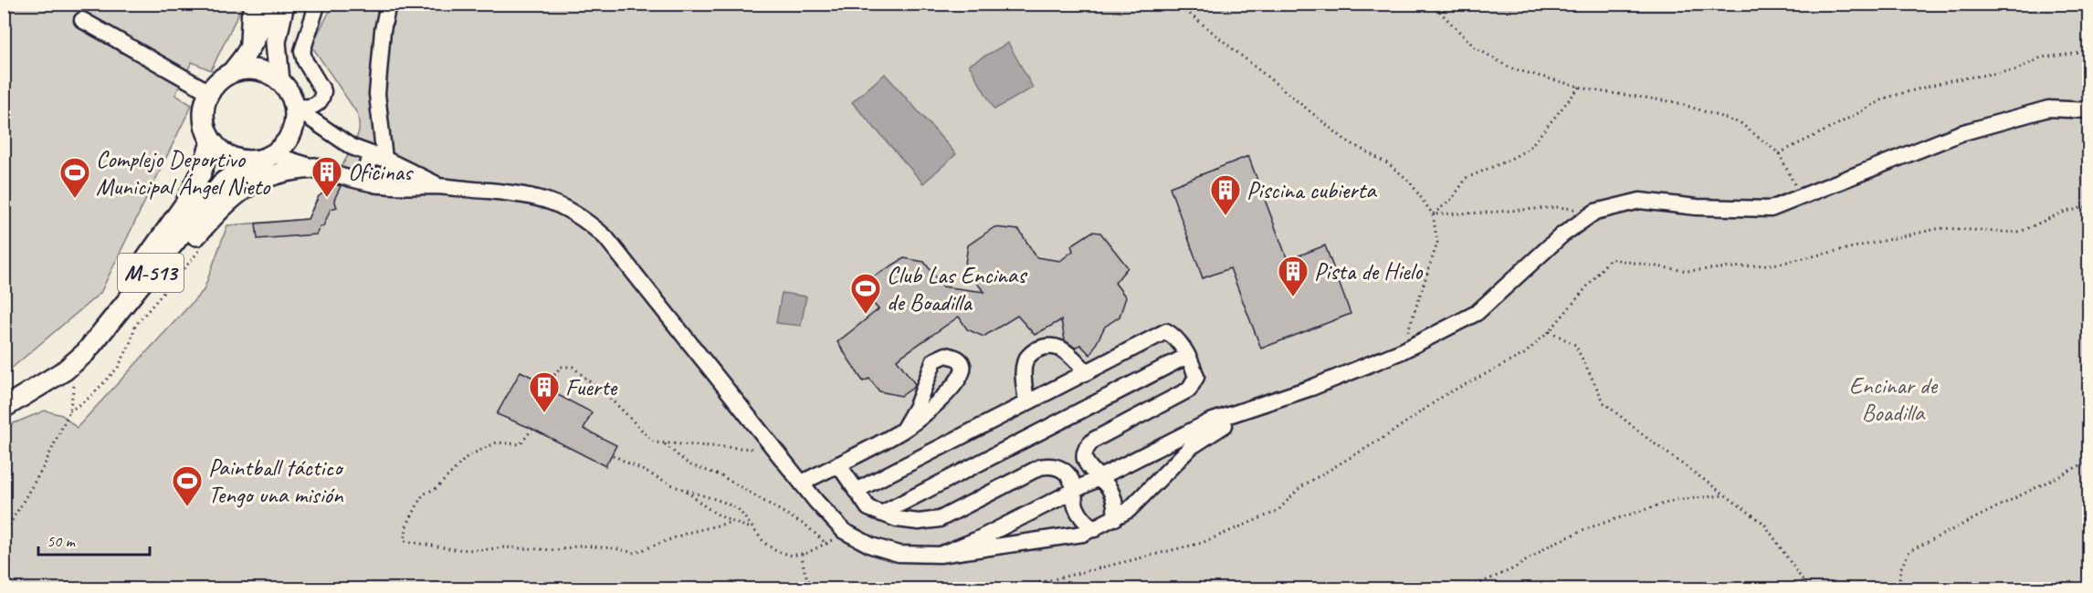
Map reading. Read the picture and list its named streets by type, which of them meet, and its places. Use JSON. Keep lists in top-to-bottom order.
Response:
{
  "streets": {
    "main road": ["M-513"]
  },
  "parks": ["Encinar de Boadilla"],
  "places": {
    "building": [
      "Oficinas",
      "Piscina cubierta",
      "Pista de Hielo",
      "Fuerte"
    ],
    "sports": ["Complejo Deportivo Municipal Ángel Nieto", "Club Las Encinas de Boadilla", "Paintball táctico Tengo una misión"]
  },
  "scale_bar": "50 m"
}
